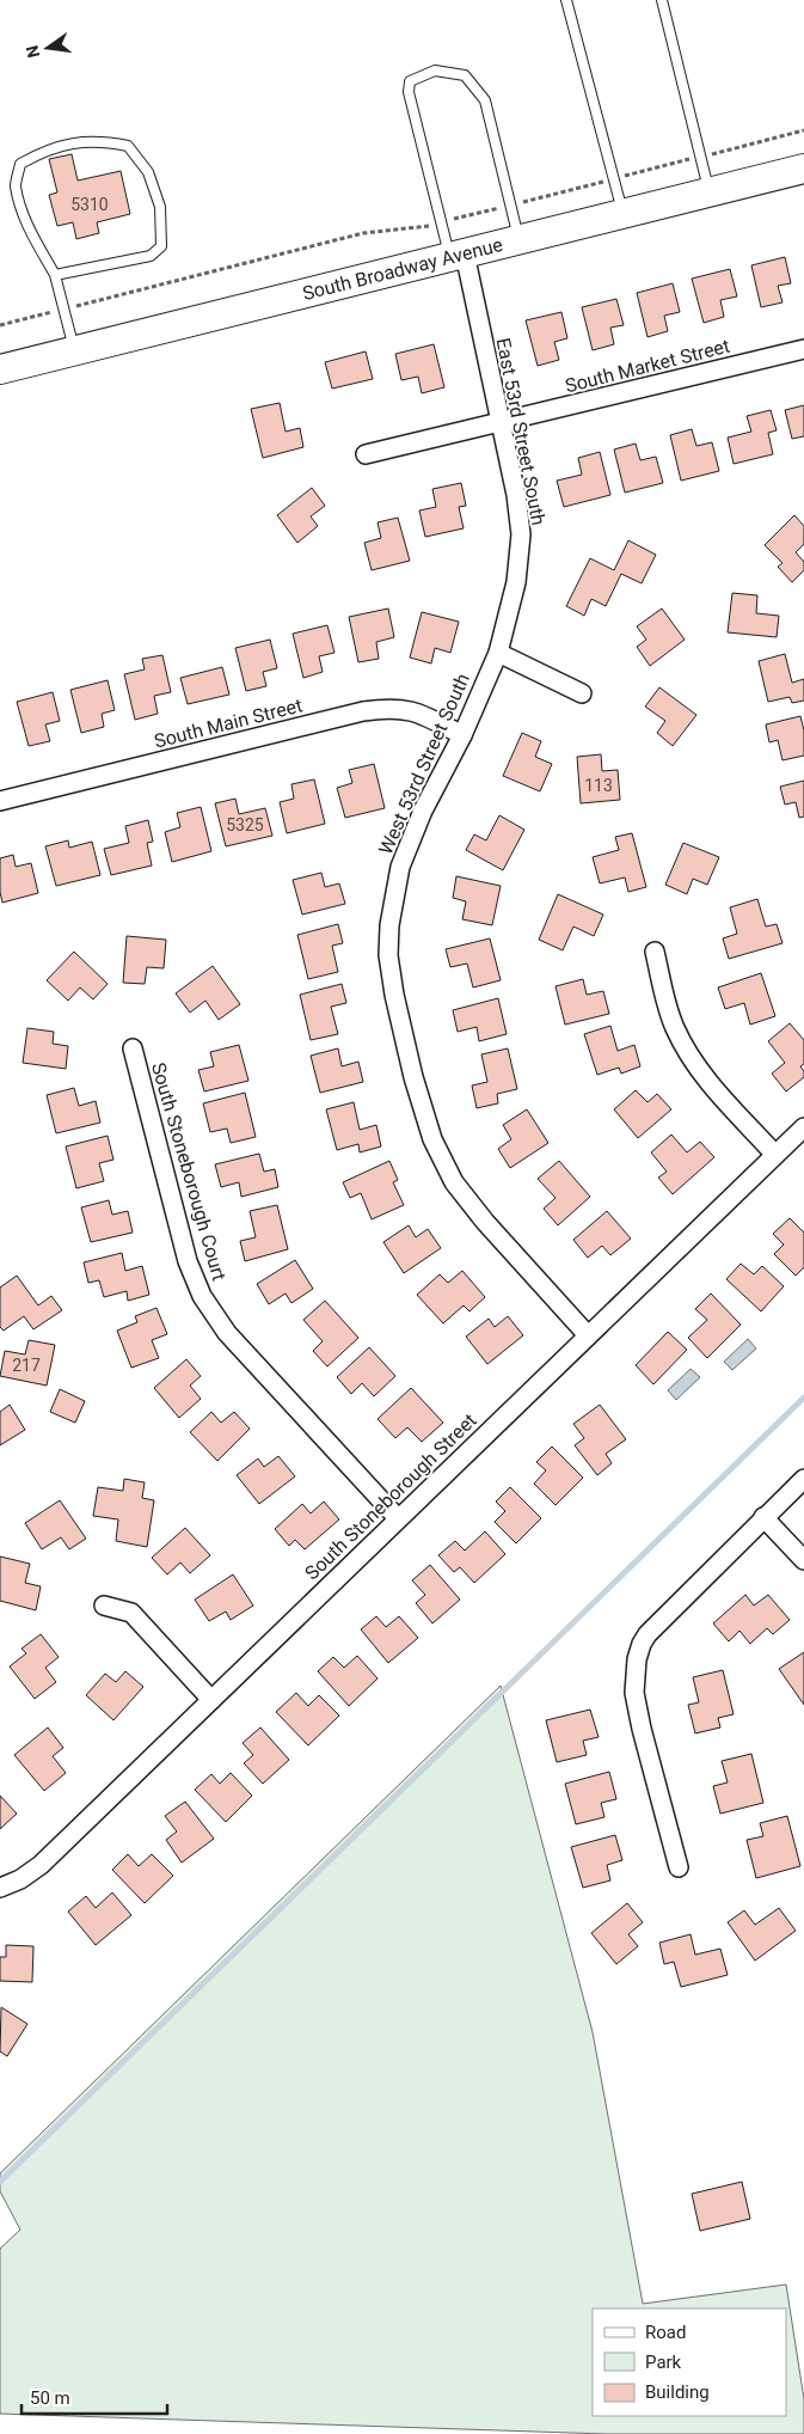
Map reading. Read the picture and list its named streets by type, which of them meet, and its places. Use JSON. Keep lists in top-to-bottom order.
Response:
{
  "streets": {
    "main road": ["South Broadway Avenue"],
    "street": [
      "South Market Street",
      "East 53rd Street South",
      "South Main Street",
      "West 53rd Street South",
      "South Stoneborough Court",
      "South Stoneborough Street"
    ]
  },
  "crossings": [
    ["South Broadway Avenue", "East 53rd Street South"],
    ["South Market Street", "East 53rd Street South"],
    ["East 53rd Street South", "West 53rd Street South"],
    ["South Main Street", "West 53rd Street South"],
    ["West 53rd Street South", "South Stoneborough Street"],
    ["South Stoneborough Court", "South Stoneborough Street"]
  ],
  "house_numbers": [
    "5310",
    "113",
    "5325",
    "217"
  ],
  "legend": ["Road", "Park", "Building"],
  "scale_bar": "50 m",
  "north": "left"
}
